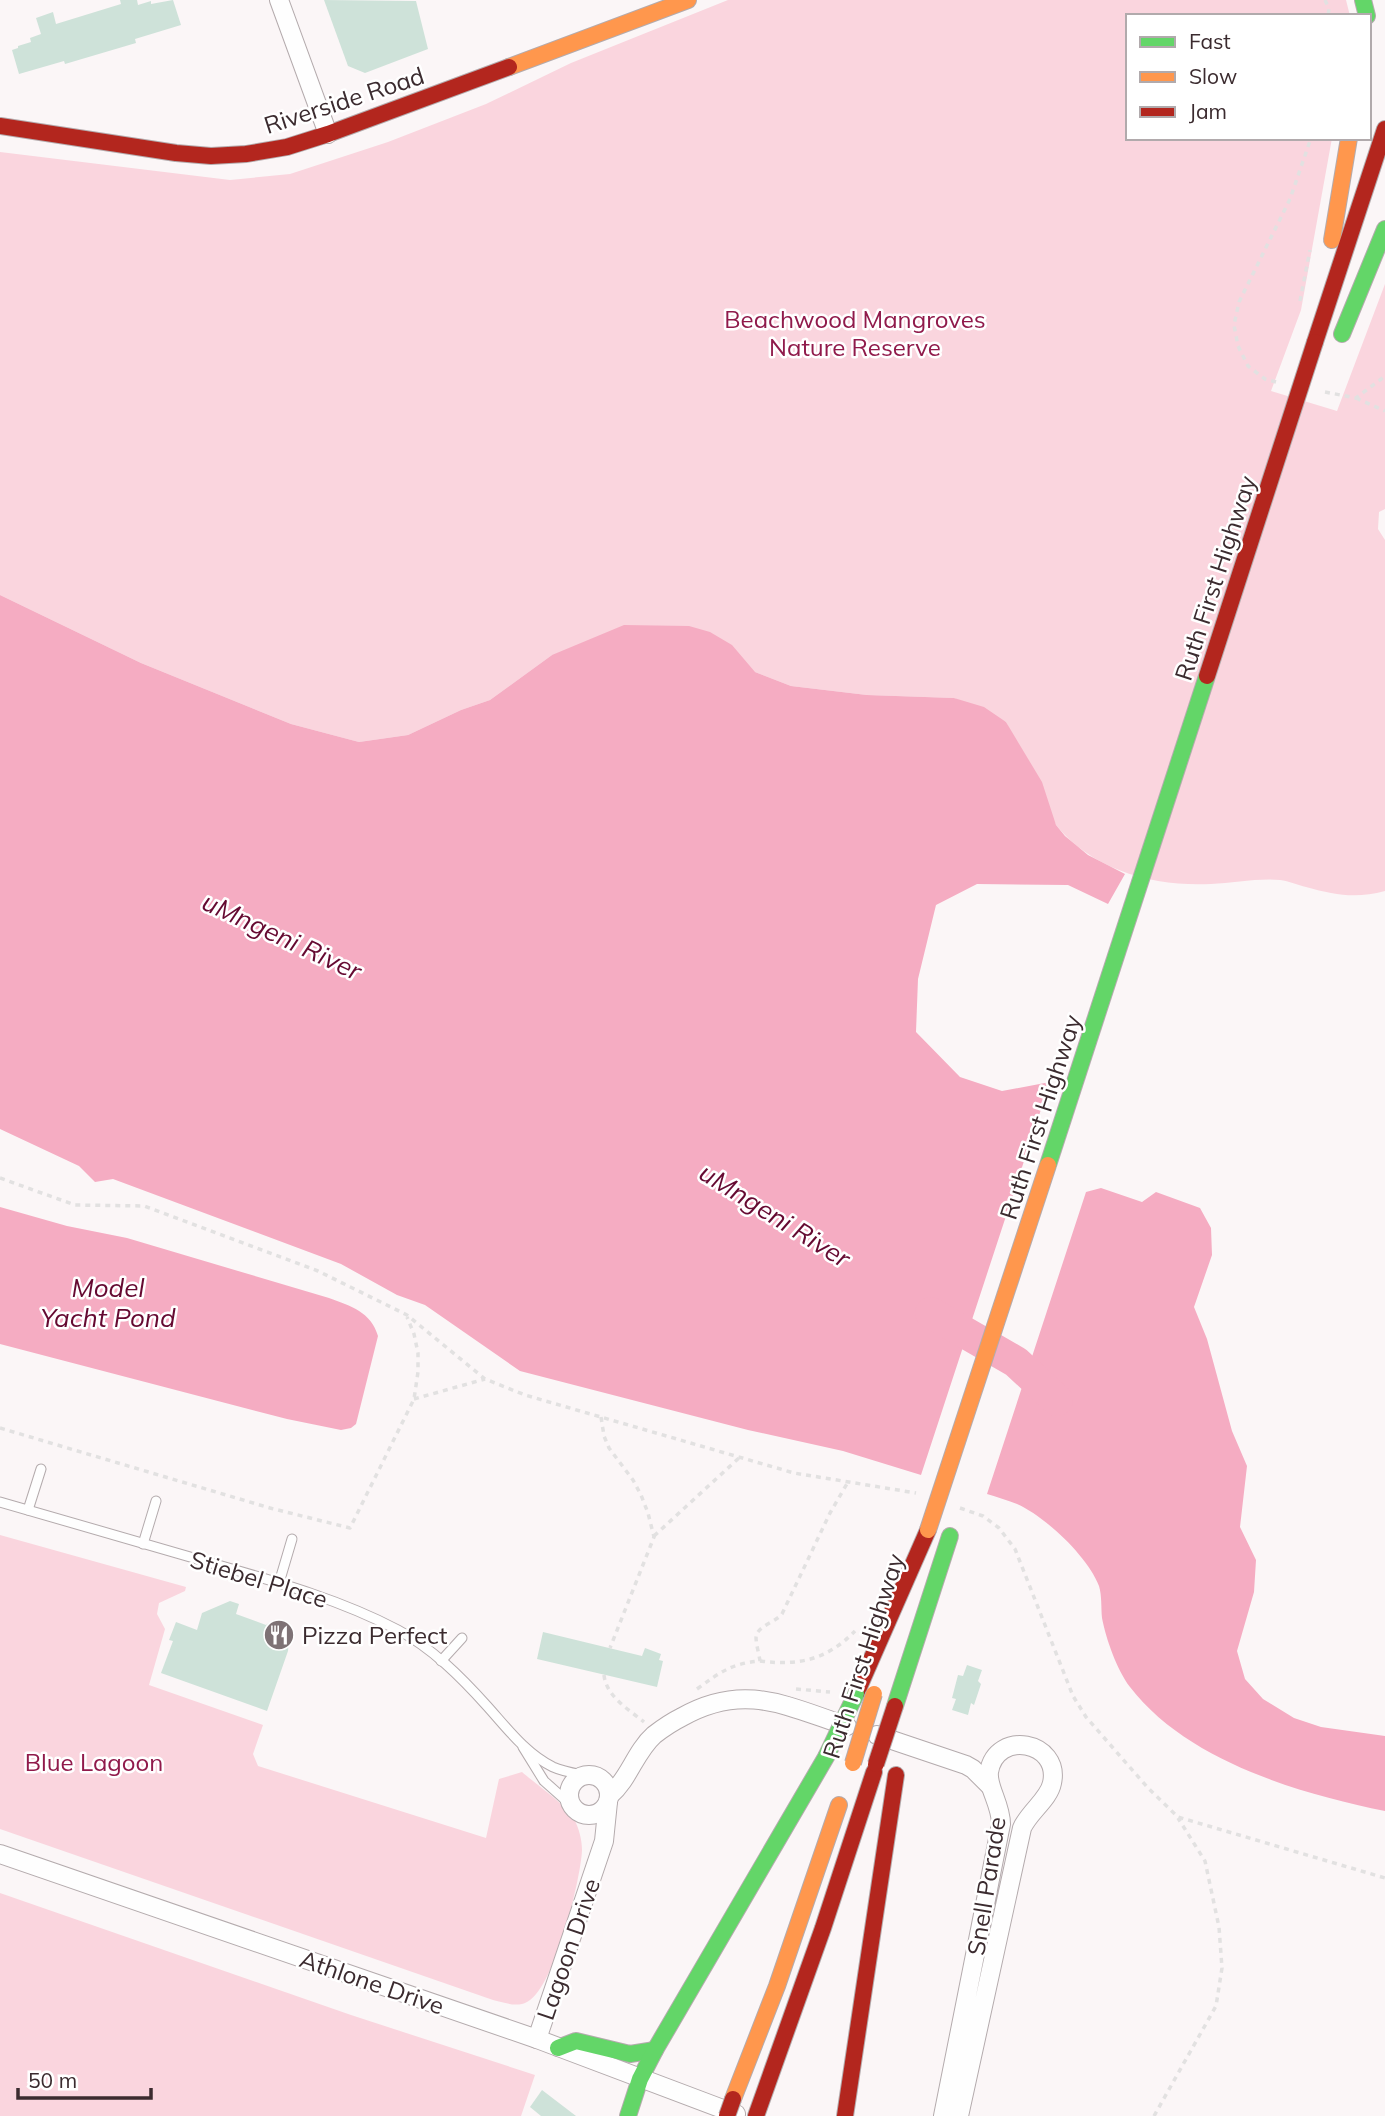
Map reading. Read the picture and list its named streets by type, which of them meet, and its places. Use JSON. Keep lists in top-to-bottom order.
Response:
{
  "streets": {
    "main road": ["Riverside Road", "Ruth First Highway"],
    "street": ["Snell Parade", "Lagoon Drive", "Athlone Drive"],
    "lane": ["Stiebel Place"]
  },
  "crossings": [
    ["Stiebel Place", "Lagoon Drive"],
    ["Snell Parade", "Lagoon Drive"],
    ["Lagoon Drive", "Athlone Drive"]
  ],
  "water": ["uMngeni River", "Model Yacht Pond"],
  "parks": ["Beachwood Mangroves Nature Reserve", "Blue Lagoon"],
  "places": {
    "restaurant": ["Pizza Perfect"]
  },
  "legend": ["Fast", "Slow", "Jam"],
  "scale_bar": "50 m"
}
